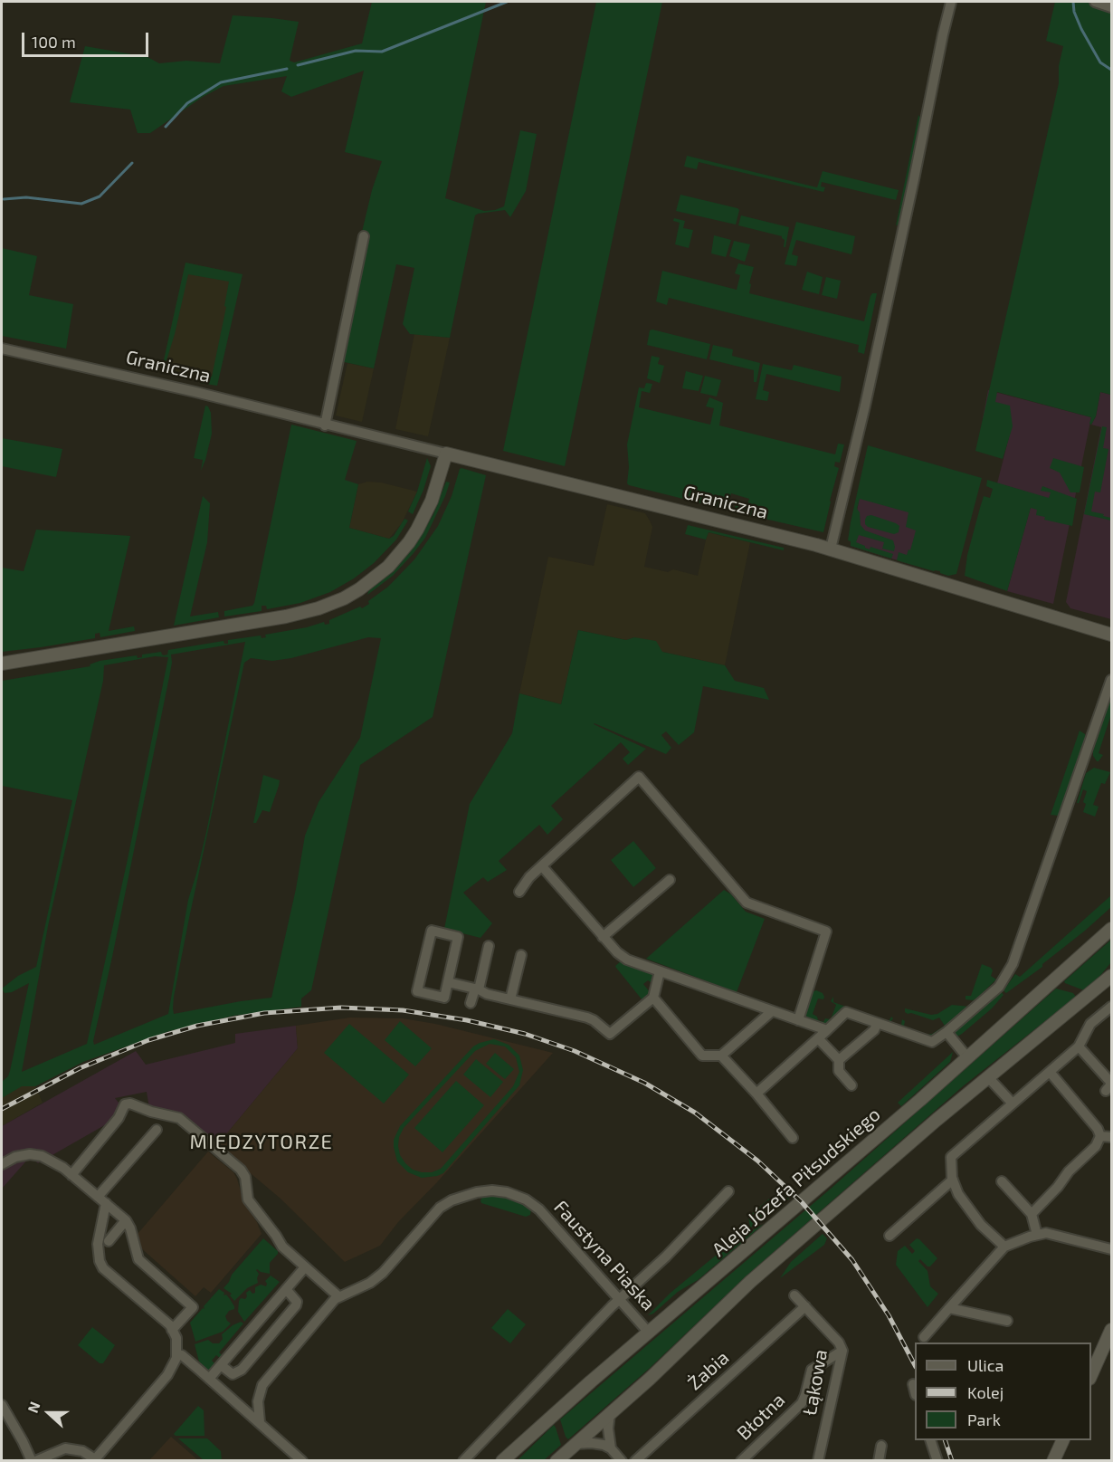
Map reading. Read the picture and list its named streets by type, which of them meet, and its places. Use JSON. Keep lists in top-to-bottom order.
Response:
{
  "streets": {
    "main road": ["Graniczna", "Aleja Józefa Piłsudskiego"],
    "street": [
      "Faustyna Piaska",
      "Żabia",
      "Łąkowa",
      "Błotna"
    ]
  },
  "crossings": [
    ["Aleja Józefa Piłsudskiego", "Faustyna Piaska"],
    ["Żabia", "Łąkowa"],
    ["Łąkowa", "Błotna"]
  ],
  "districts": ["MIĘDZYTORZE"],
  "legend": ["Ulica", "Kolej", "Park"],
  "scale_bar": "100 m",
  "north": "left"
}
